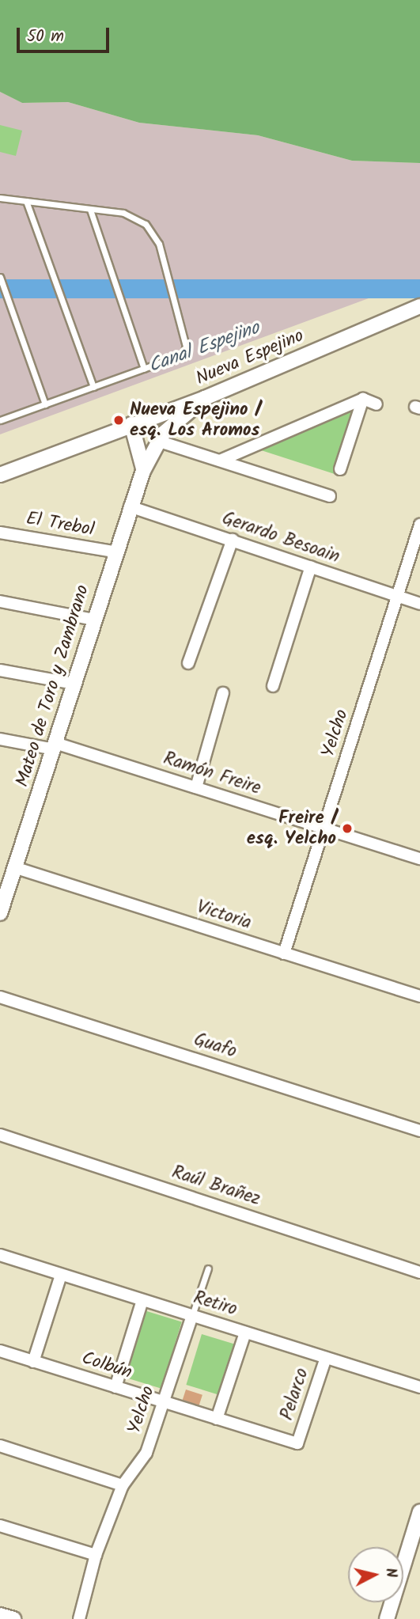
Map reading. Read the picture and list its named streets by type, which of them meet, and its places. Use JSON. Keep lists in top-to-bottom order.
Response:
{
  "streets": {
    "street": [
      "Nueva Espejino",
      "El Trebol",
      "Gerardo Besoain",
      "Mateo de Toro y Zambrano",
      "Yelcho",
      "Ramón Freire",
      "Victoria",
      "Guafo",
      "Raúl Brañez",
      "Retiro",
      "Colbún",
      "Pelarco"
    ]
  },
  "crossings": [
    ["Nueva Espejino", "Mateo de Toro y Zambrano"],
    ["El Trebol", "Mateo de Toro y Zambrano"],
    ["Gerardo Besoain", "Mateo de Toro y Zambrano"],
    ["Gerardo Besoain", "Yelcho"],
    ["Mateo de Toro y Zambrano", "Ramón Freire"],
    ["Mateo de Toro y Zambrano", "Victoria"],
    ["Yelcho", "Ramón Freire"],
    ["Yelcho", "Victoria"],
    ["Yelcho", "Retiro"],
    ["Yelcho", "Colbún"],
    ["Retiro", "Pelarco"],
    ["Colbún", "Pelarco"]
  ],
  "water": ["Canal Espejino"],
  "places": ["Nueva Espejino / esq. Los Aromos", "Freire / esq. Yelcho"],
  "scale_bar": "50 m",
  "north": "right"
}
